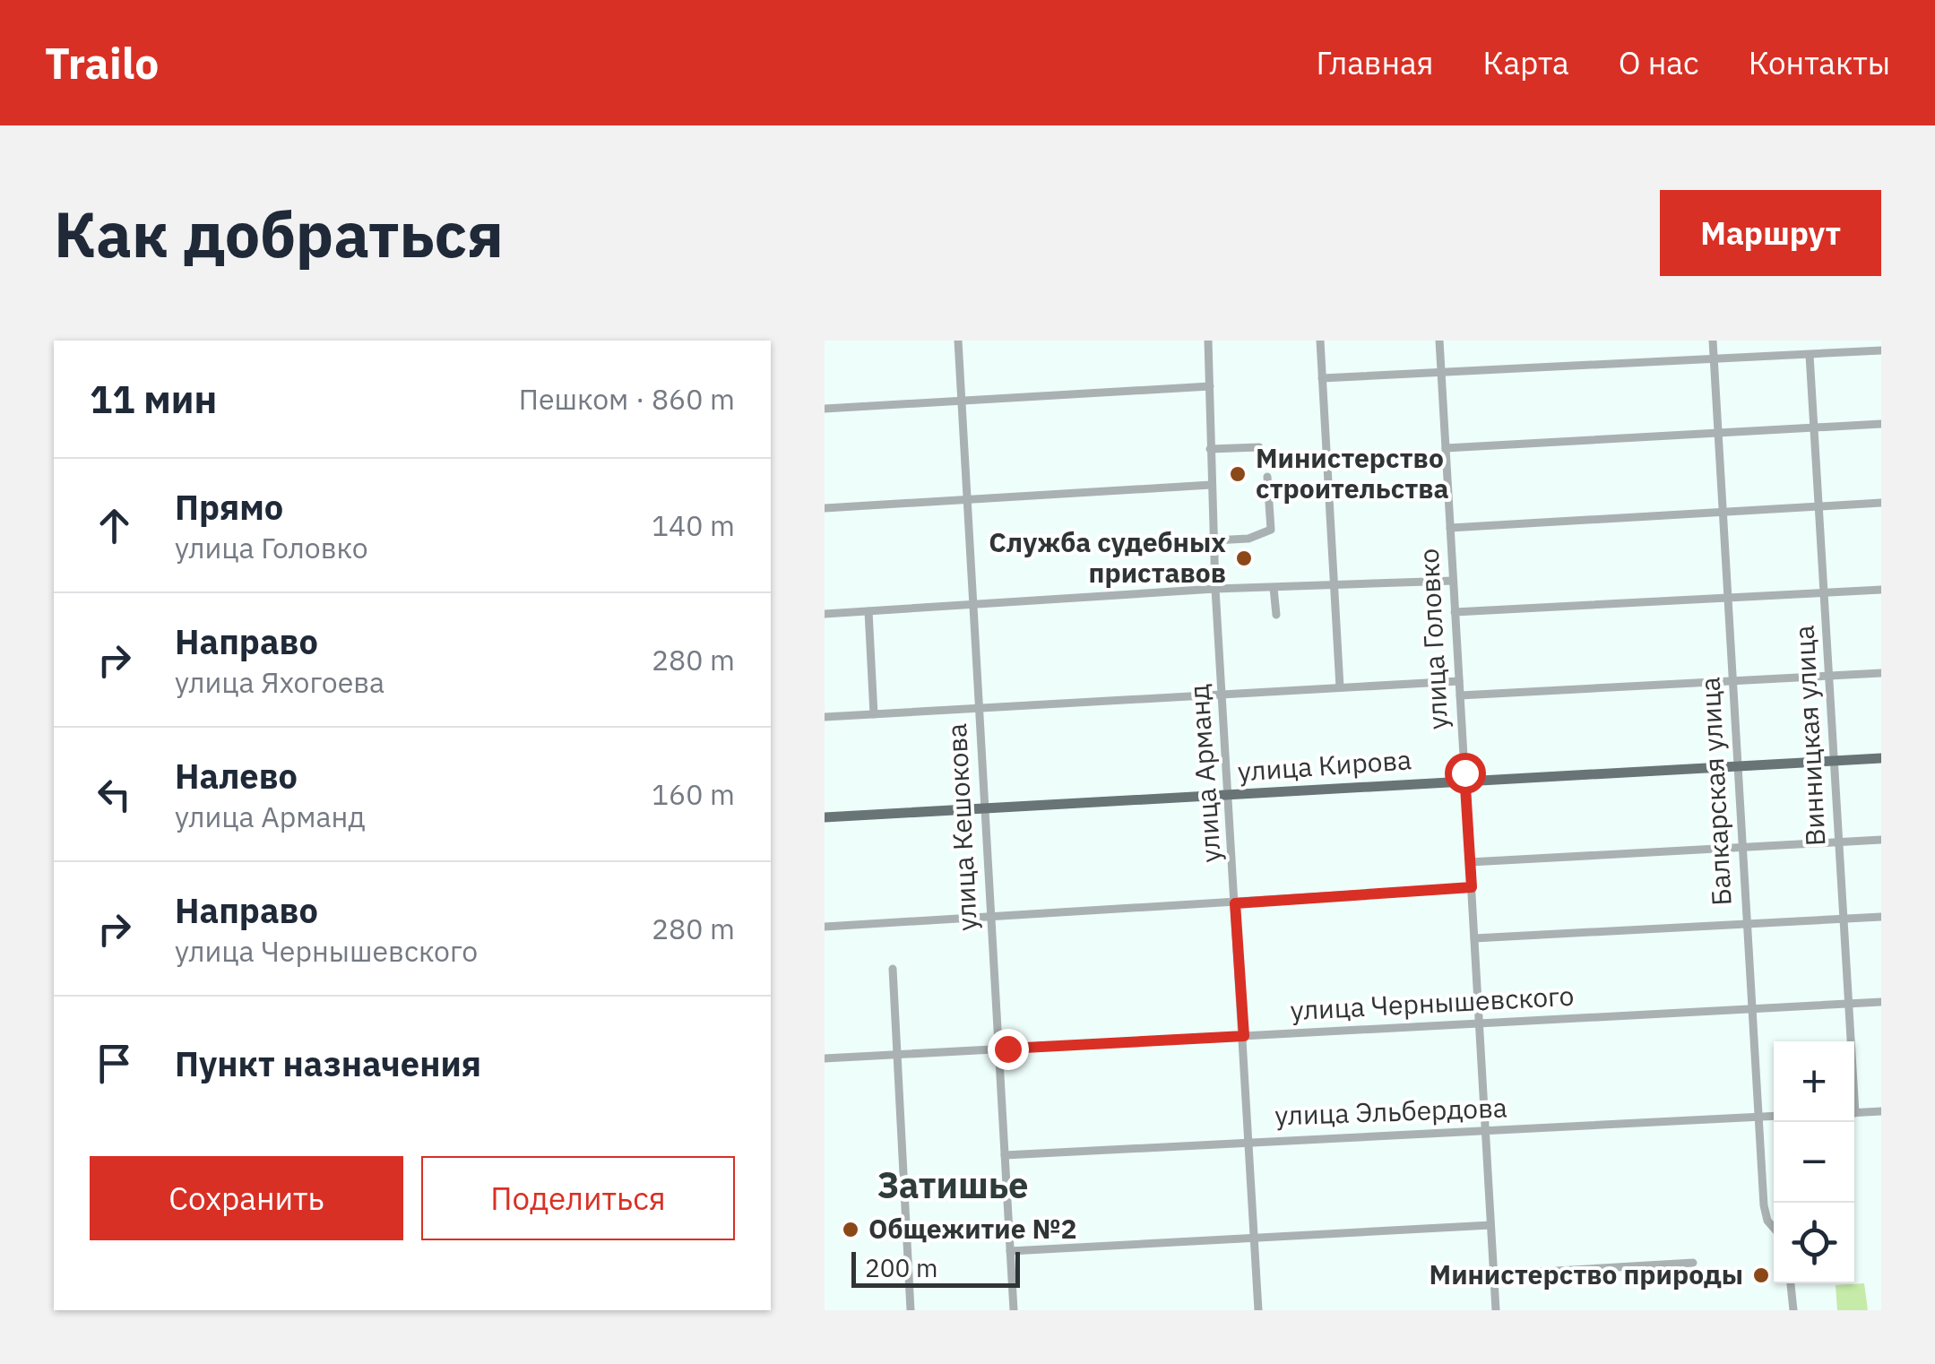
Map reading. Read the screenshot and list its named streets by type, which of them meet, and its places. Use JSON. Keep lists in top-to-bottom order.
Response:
{
  "streets": {
    "main road": ["улица Кирова"],
    "street": [
      "улица Головко",
      "Винницкая улица",
      "улица Арманд",
      "Балкарская улица",
      "улица Кешокова",
      "улица Чернышевского",
      "улица Эльбердова"
    ]
  },
  "crossings": [
    ["улица Головко", "улица Кирова"],
    ["улица Головко", "улица Чернышевского"],
    ["улица Головко", "улица Эльбердова"],
    ["Винницкая улица", "улица Кирова"],
    ["Винницкая улица", "улица Чернышевского"],
    ["улица Кирова", "улица Арманд"],
    ["улица Кирова", "Балкарская улица"],
    ["улица Кирова", "улица Кешокова"],
    ["улица Арманд", "улица Чернышевского"],
    ["улица Арманд", "улица Эльбердова"],
    ["Балкарская улица", "улица Чернышевского"],
    ["Балкарская улица", "улица Эльбердова"],
    ["улица Кешокова", "улица Чернышевского"],
    ["улица Кешокова", "улица Эльбердова"]
  ],
  "districts": ["Затишье"],
  "places": [
    "Министерство строительства",
    "Служба судебных приставов",
    "Общежитие №2",
    "Министерство природы"
  ],
  "scale_bar": "200 m",
  "page": {
    "header": "Trailo",
    "nav": [
      "Главная",
      "Карта",
      "О нас",
      "Контакты"
    ],
    "buttons": [
      "Маршрут",
      ["Сохранить", "Поделиться"]
    ],
    "title": "Как добраться",
    "heading": ["11 мин", "Пешком · 860 m"],
    "list": [
      ["Прямо", "улица Головко", "140 m"],
      ["Направо", "улица Яхогоева", "280 m"],
      ["Налево", "улица Арманд", "160 m"],
      ["Направо", "улица Чернышевского", "280 m"],
      "Пункт назначения"
    ],
    "map_buttons": ["+", "−"],
    "scale": "200 m"
  }
}
